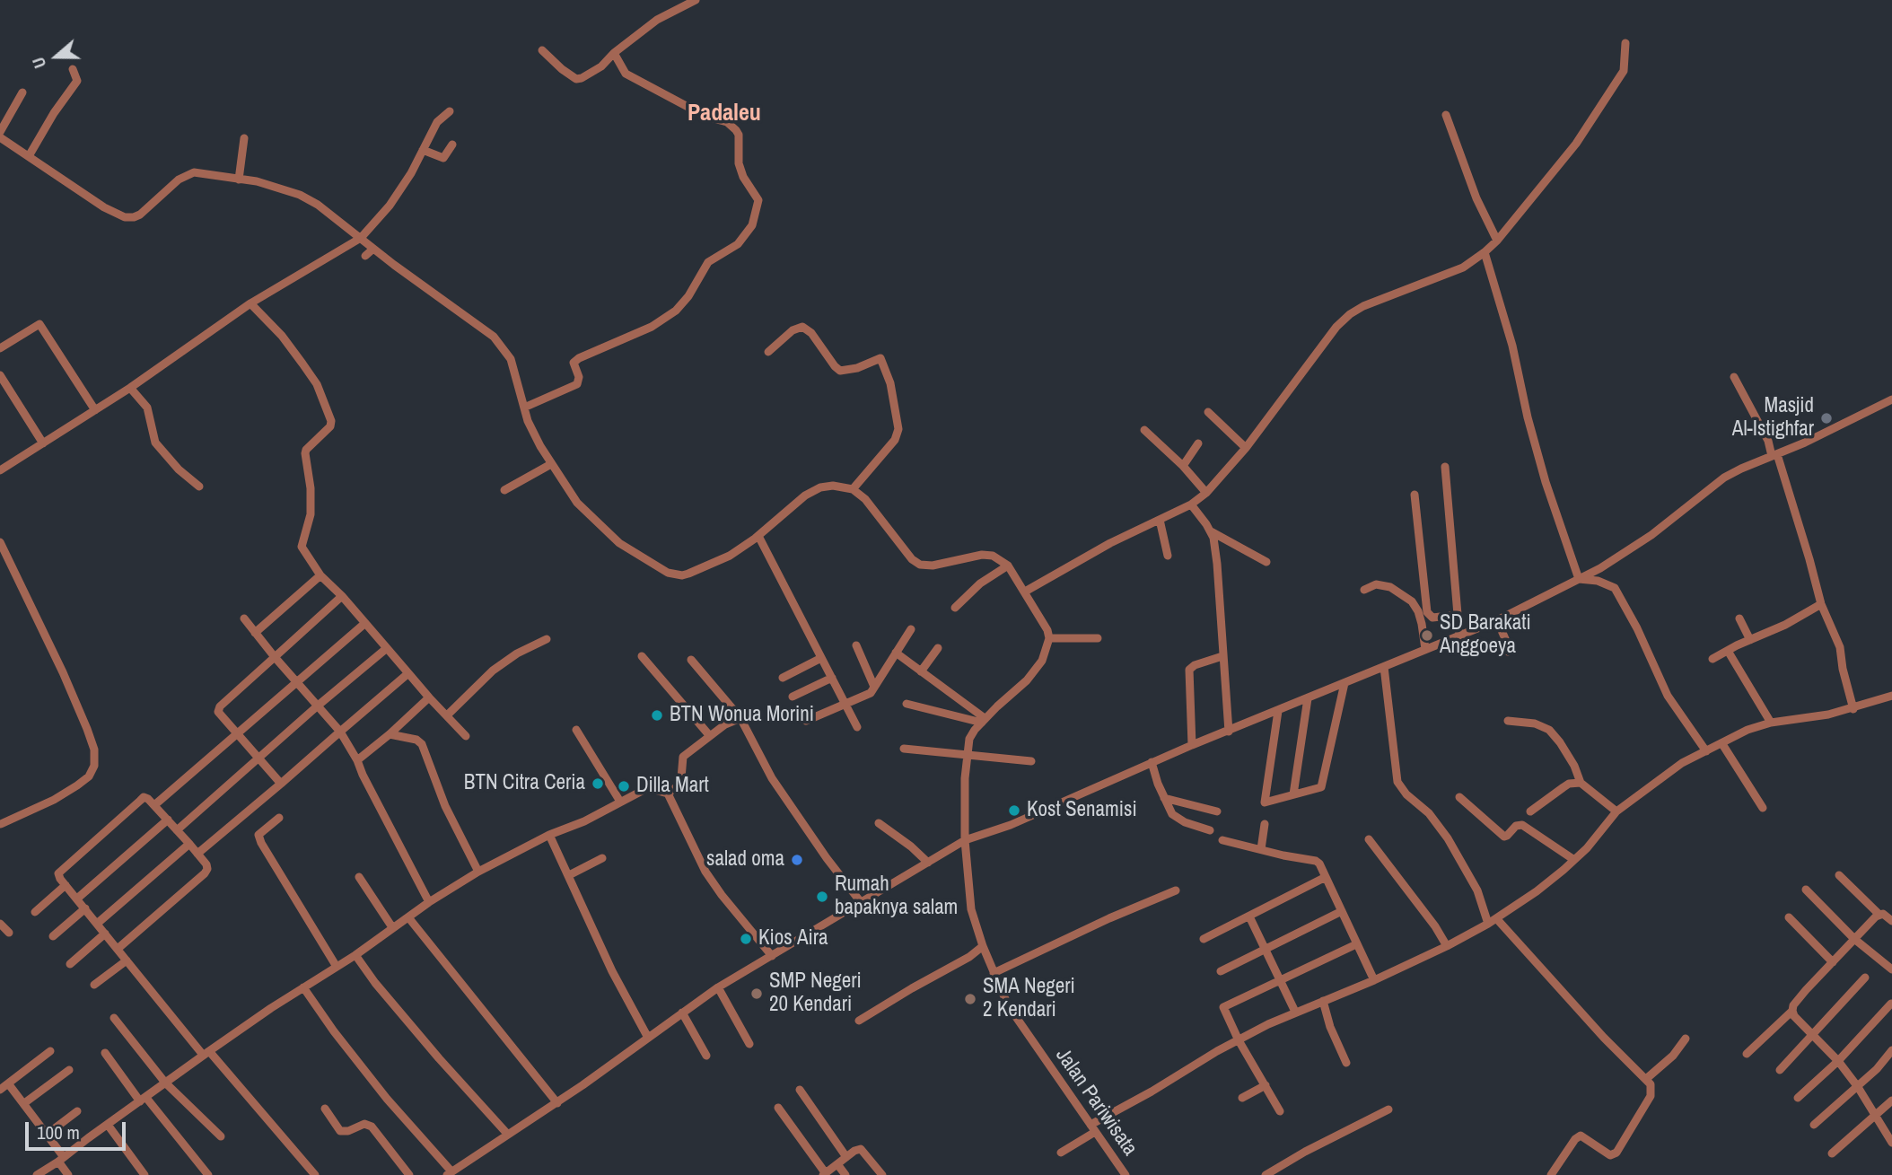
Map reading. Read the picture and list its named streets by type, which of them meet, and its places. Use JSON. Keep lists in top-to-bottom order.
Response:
{
  "streets": {
    "street": ["Jalan Pariwisata"]
  },
  "districts": ["Padaleu"],
  "places": [
    "Masjid Al-Istighfar",
    "SD Barakati Anggoeya",
    "BTN Wonua Morini",
    "BTN Citra Ceria",
    "Dilla Mart",
    "Kost Senamisi",
    "salad oma",
    "Rumah bapaknya salam",
    "Kios Aira",
    "SMP Negeri 20 Kendari",
    "SMA Negeri 2 Kendari"
  ],
  "scale_bar": "100 m",
  "north": "left"
}
